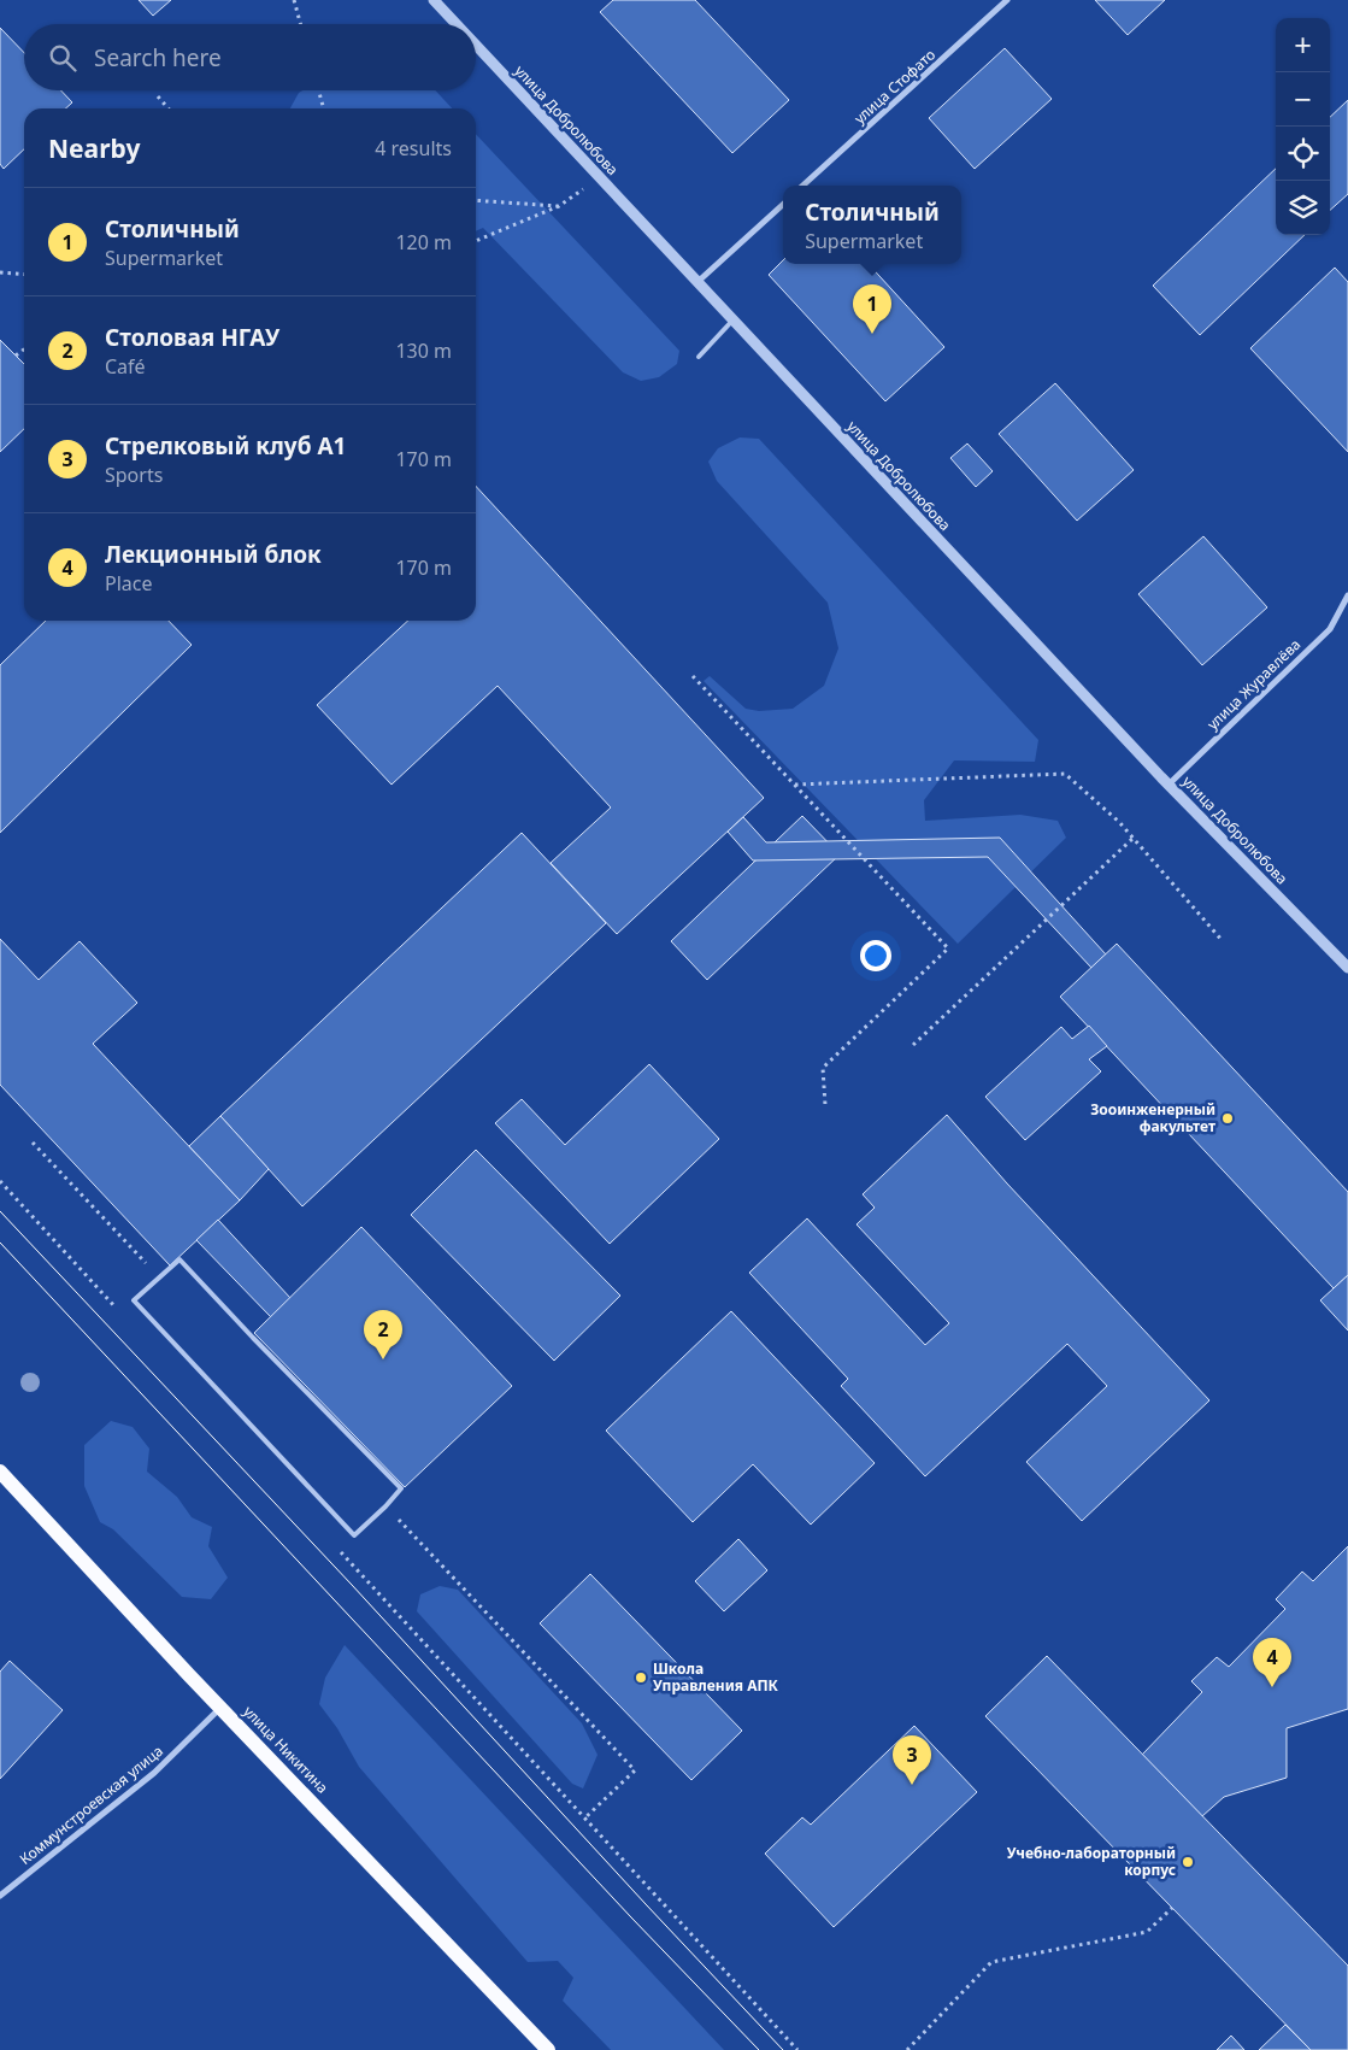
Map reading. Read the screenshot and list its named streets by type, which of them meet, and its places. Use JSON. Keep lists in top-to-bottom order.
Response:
{
  "streets": {
    "main road": ["улица Никитина"],
    "street": [
      "улица Стофато",
      "улица Добролюбова",
      "улица Журавлёва",
      "Коммунстроевская улица"
    ]
  },
  "crossings": [
    ["улица Добролюбова", "улица Журавлёва"],
    ["улица Никитина", "Коммунстроевская улица"]
  ],
  "places": ["Зооинженерный факультет", "Школа Управления АПК", "Учебно-лабораторный корпус"],
  "page": {
    "map_buttons": ["+", "−"],
    "search": "Search here",
    "heading": ["Nearby", "4 results"],
    "popup": ["Столичный", "Supermarket"],
    "list": [
      {
        "mark": "1",
        "name": "Столичный",
        "note": "Supermarket",
        "value": "120 m"
      },
      {
        "mark": "2",
        "name": "Столовая НГАУ",
        "note": "Café",
        "value": "130 m"
      },
      {
        "mark": "3",
        "name": "Стрелковый клуб А1",
        "note": "Sports",
        "value": "170 m"
      },
      {
        "mark": "4",
        "name": "Лекционный блок",
        "note": "Place",
        "value": "170 m"
      }
    ],
    "pins": [
      "1",
      "2",
      "4",
      "3"
    ]
  }
}
